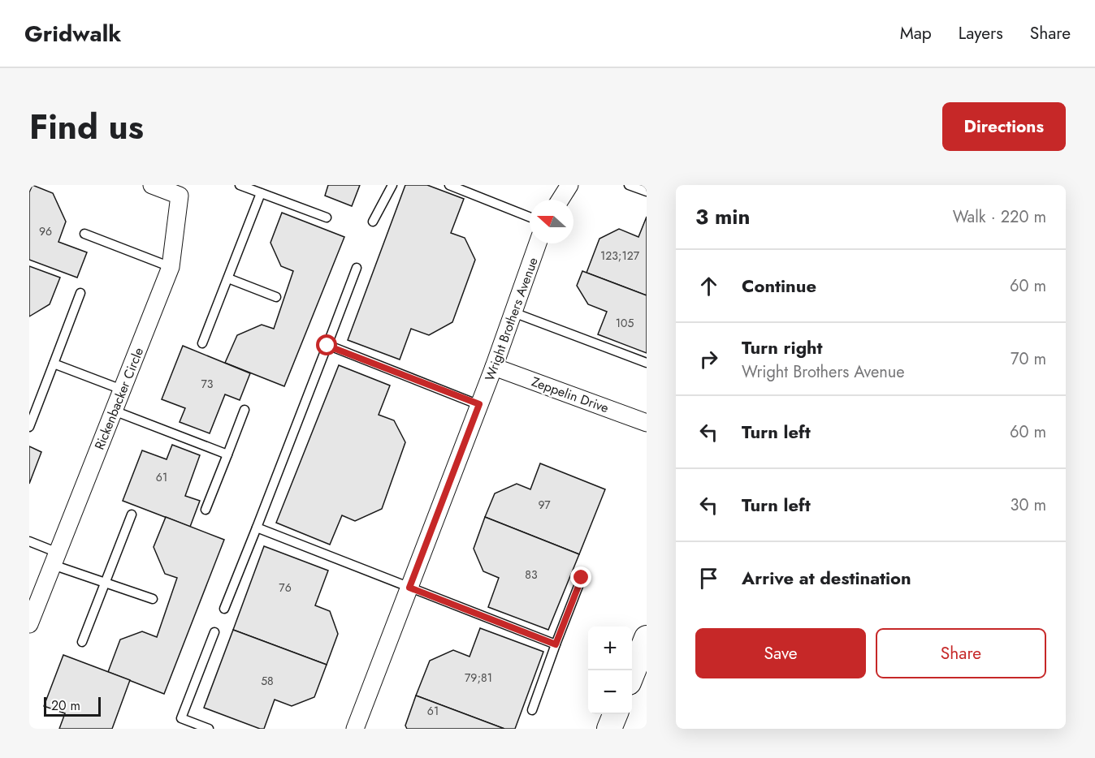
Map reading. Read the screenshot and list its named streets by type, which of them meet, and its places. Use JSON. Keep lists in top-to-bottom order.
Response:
{
  "streets": {
    "street": ["Wright Brothers Avenue", "Zeppelin Drive", "Rickenbacker Circle"]
  },
  "crossings": [
    ["Wright Brothers Avenue", "Zeppelin Drive"]
  ],
  "house_numbers": [
    "96",
    "123;127",
    "105",
    "73",
    "61",
    "97",
    "83",
    "76",
    "79;81",
    "58",
    "61"
  ],
  "scale_bar": "20 m",
  "north": "left",
  "page": {
    "header": "Gridwalk",
    "nav": ["Map", "Layers", "Share"],
    "title": "Find us",
    "buttons": [
      "Directions",
      ["Save", "Share"]
    ],
    "heading": ["3 min", "Walk · 220 m"],
    "list": [
      ["Continue", "60 m"],
      ["Turn right", "Wright Brothers Avenue", "70 m"],
      ["Turn left", "60 m"],
      ["Turn left", "30 m"],
      "Arrive at destination"
    ],
    "map_buttons": ["+", "−"],
    "scale": "20 m"
  }
}
